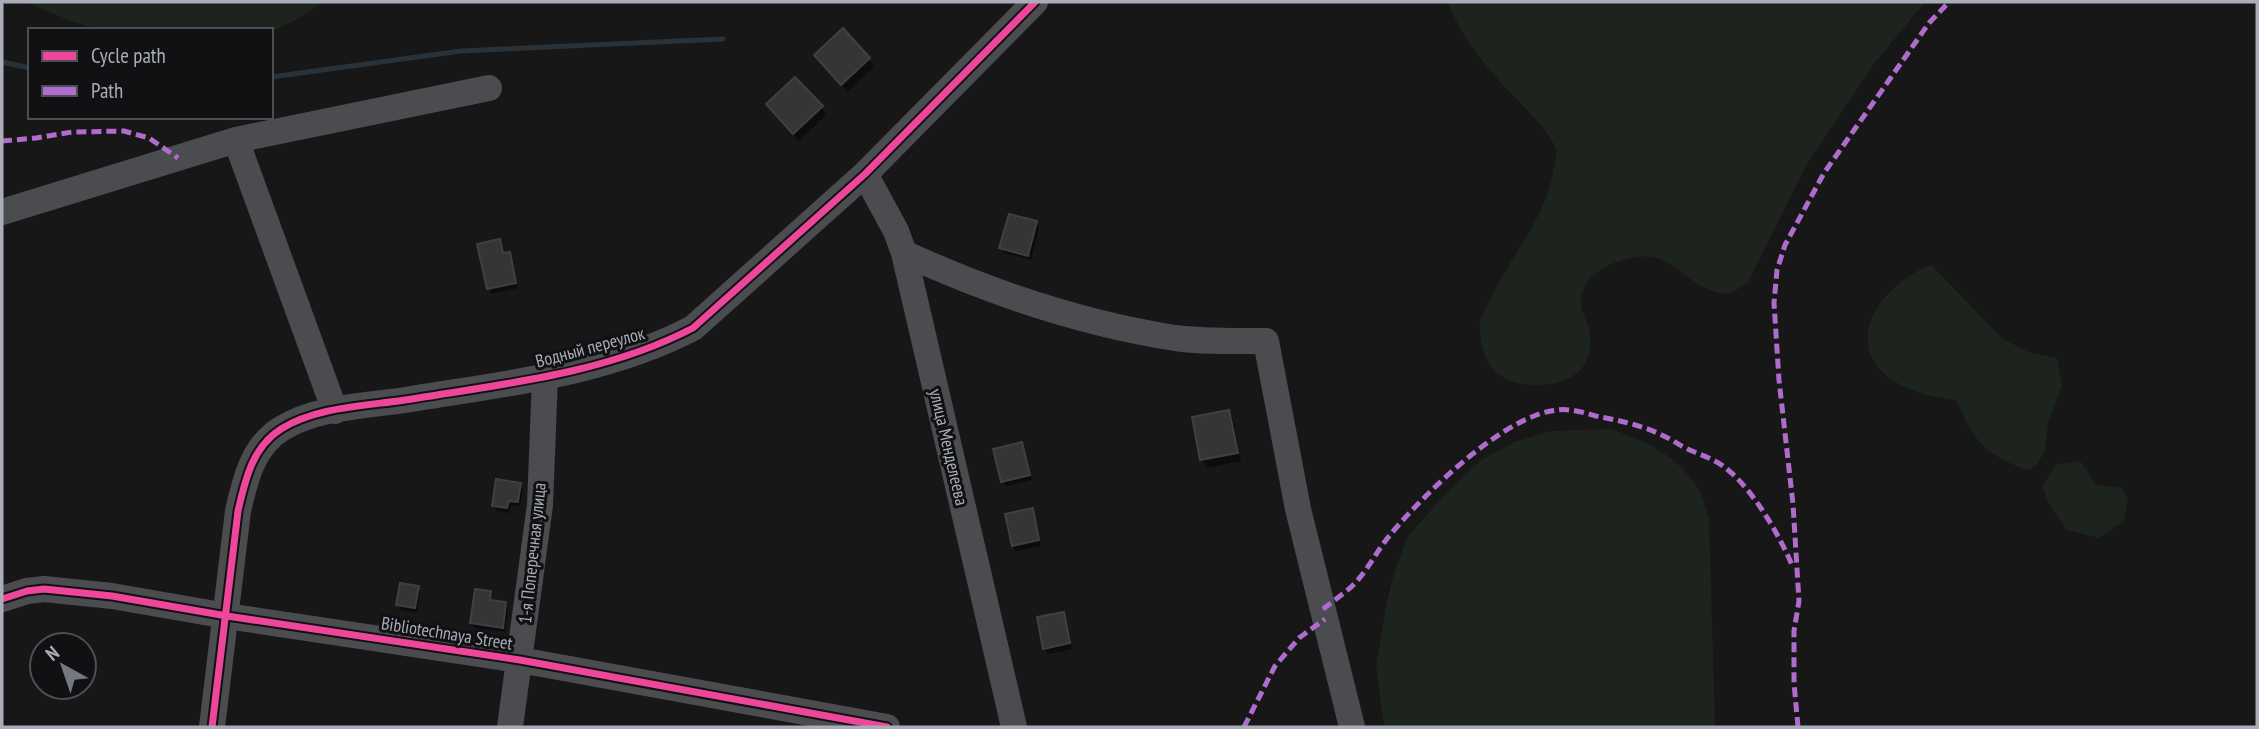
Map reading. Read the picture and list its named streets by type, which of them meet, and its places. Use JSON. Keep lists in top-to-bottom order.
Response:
{
  "streets": {
    "street": [
      "Водный переулок",
      "улица Менделеева",
      "1-я Поперечная улица",
      "Bibliotechnaya Street"
    ]
  },
  "crossings": [
    ["Водный переулок", "улица Менделеева"],
    ["Водный переулок", "1-я Поперечная улица"],
    ["Водный переулок", "Bibliotechnaya Street"],
    ["1-я Поперечная улица", "Bibliotechnaya Street"]
  ],
  "legend": ["Cycle path", "Path"],
  "north": "top left"
}
